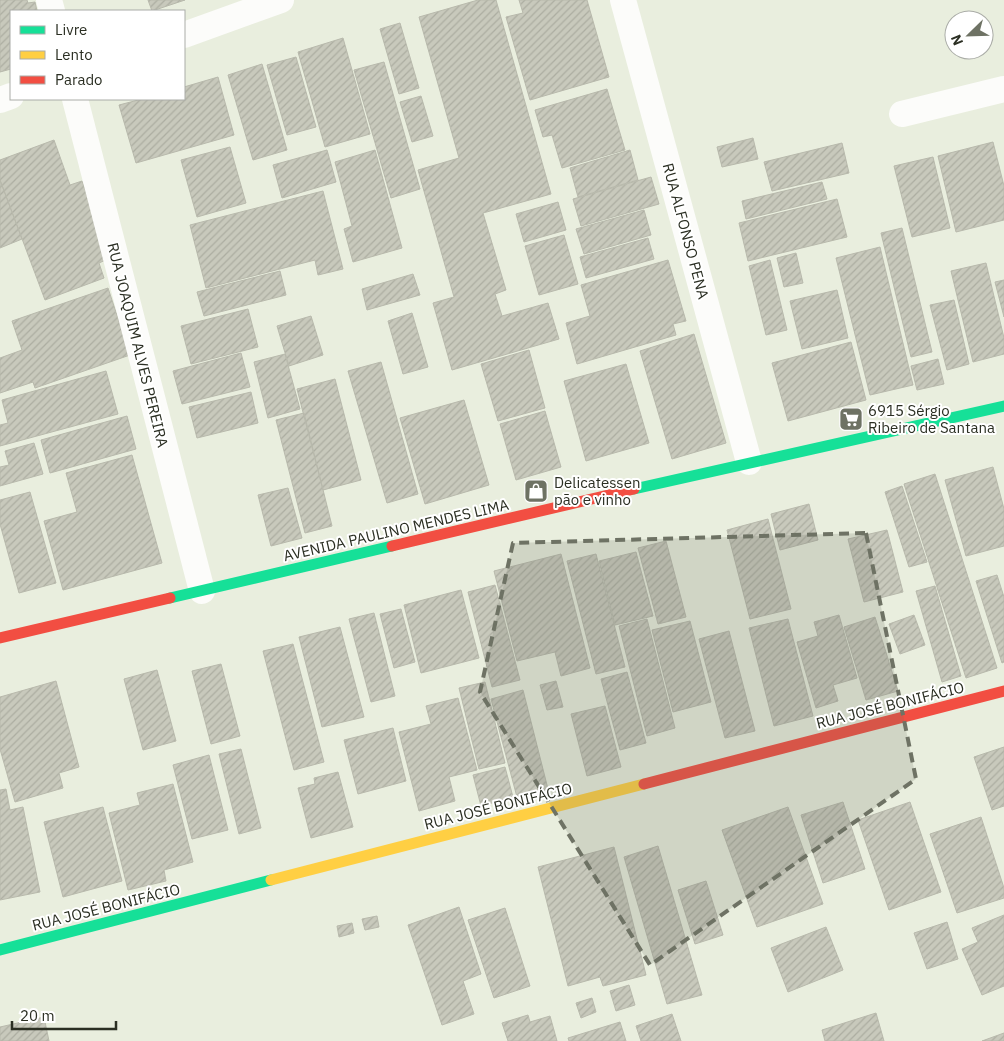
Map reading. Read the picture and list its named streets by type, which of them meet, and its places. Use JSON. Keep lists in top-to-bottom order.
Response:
{
  "streets": {
    "main road": ["AVENIDA PAULINO MENDES LIMA", "RUA JOSÉ BONIFÁCIO"],
    "street": ["RUA ALFONSO PENA", "RUA JOAQUIM ALVES PEREIRA"]
  },
  "crossings": [
    ["RUA ALFONSO PENA", "AVENIDA PAULINO MENDES LIMA"],
    ["RUA JOAQUIM ALVES PEREIRA", "AVENIDA PAULINO MENDES LIMA"]
  ],
  "places": {
    "supermarket": ["6915 Sérgio Ribeiro de Santana"],
    "shop": ["Delicatessen pão e vinho"]
  },
  "legend": ["Livre", "Lento", "Parado"],
  "scale_bar": "20 m",
  "north": "bottom left"
}
